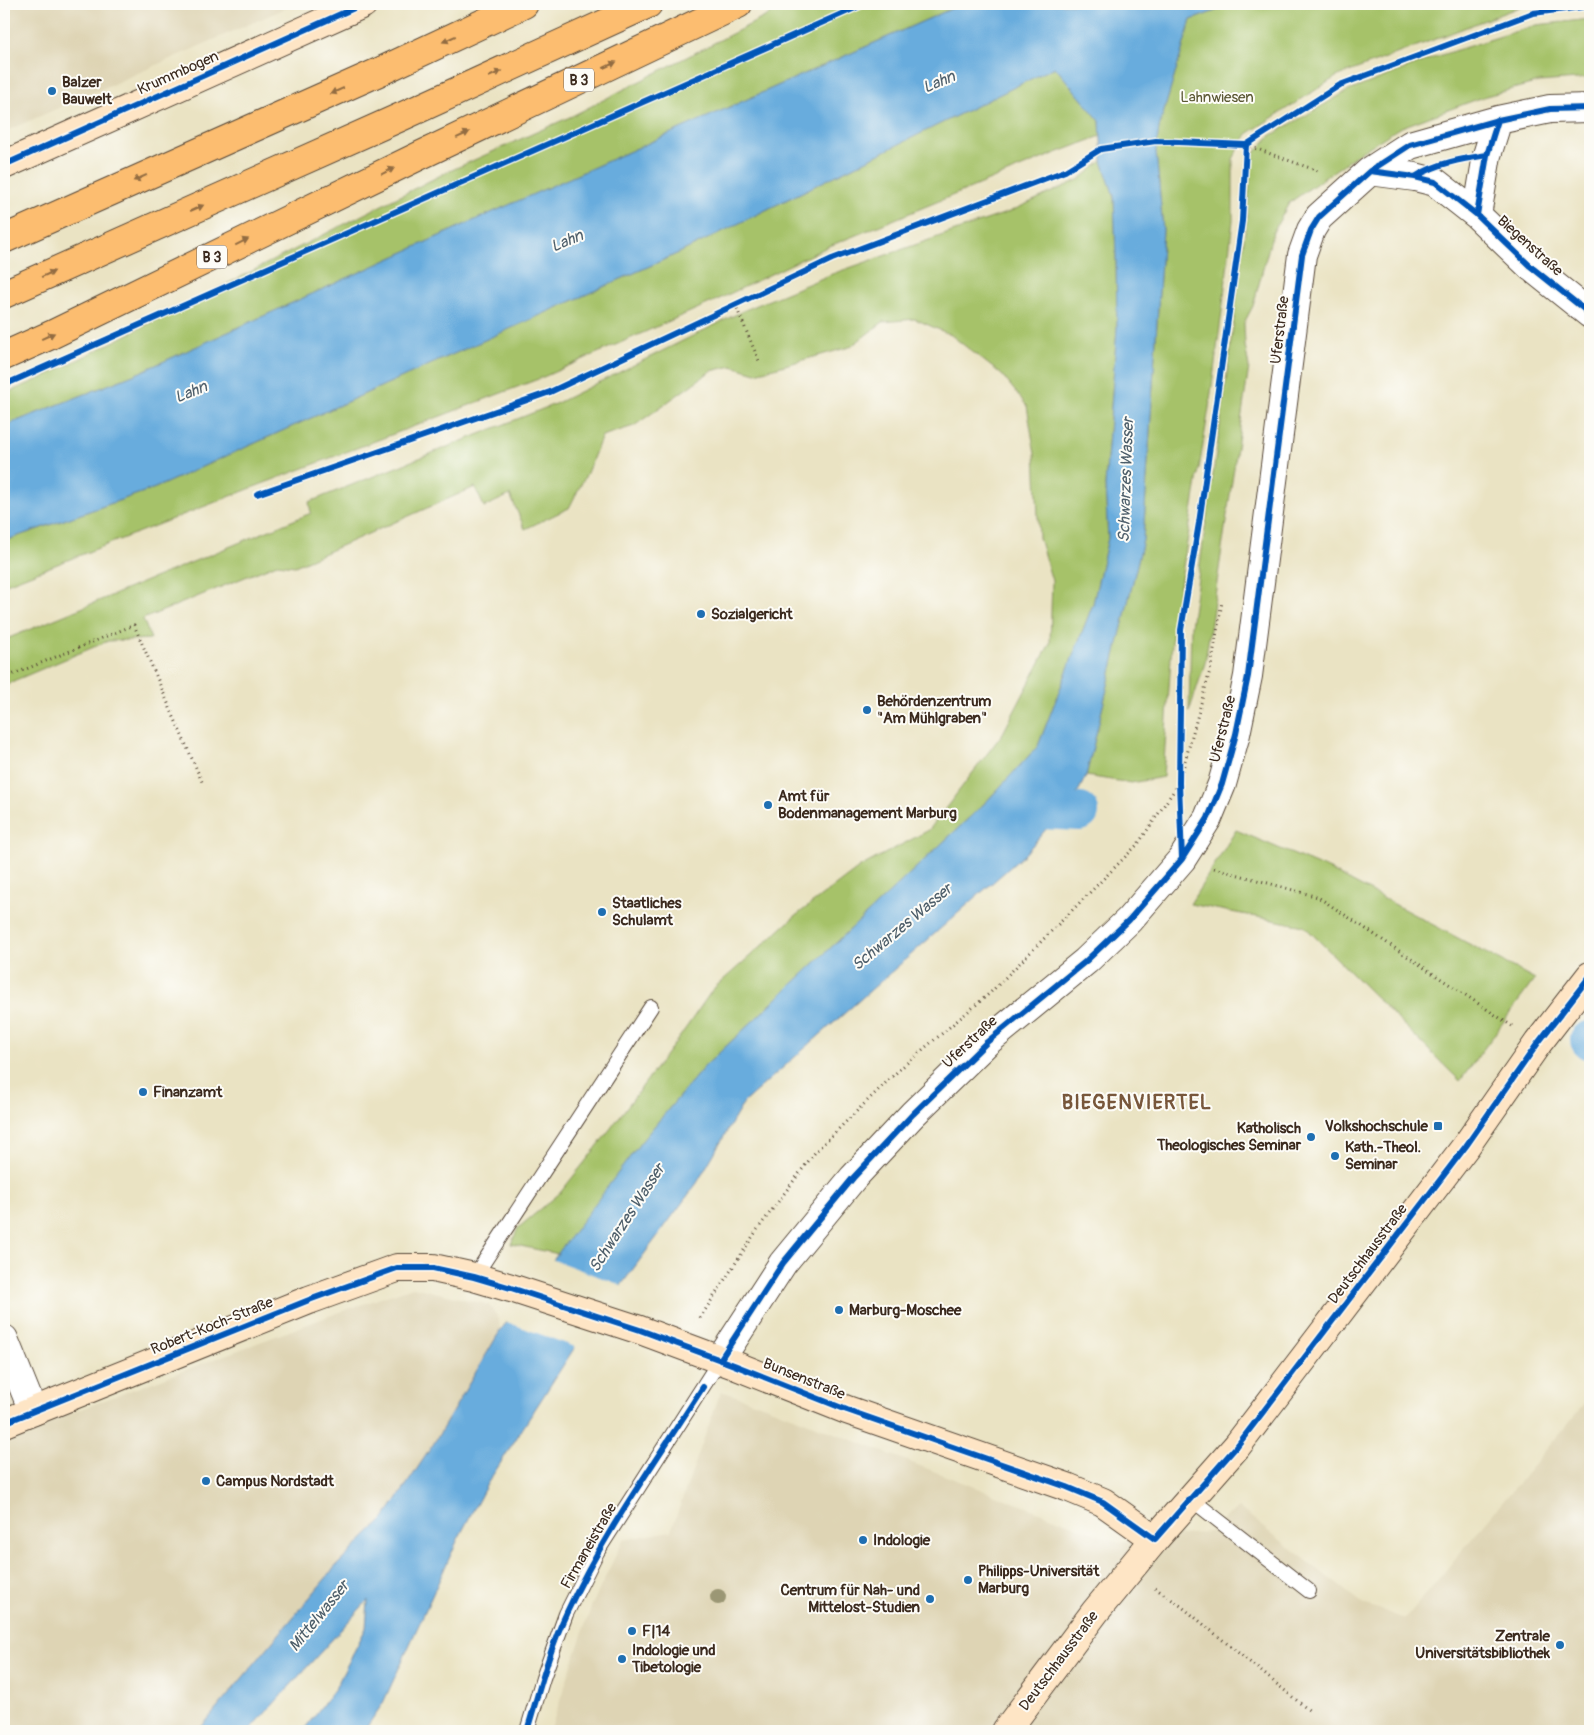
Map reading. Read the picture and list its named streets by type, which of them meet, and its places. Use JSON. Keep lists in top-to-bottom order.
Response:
{
  "streets": {
    "highway": ["B 3"],
    "main road": [
      "Krummbogen",
      "Deutschhausstraße",
      "Robert-Koch-Straße",
      "Bunsenstraße"
    ],
    "street": ["Biegenstraße", "Uferstraße"],
    "lane": ["Firmaneistraße"]
  },
  "crossings": [
    ["Biegenstraße", "Uferstraße"],
    ["Uferstraße", "Bunsenstraße"],
    ["Uferstraße", "Firmaneistraße"],
    ["Deutschhausstraße", "Bunsenstraße"],
    ["Robert-Koch-Straße", "Bunsenstraße"],
    ["Bunsenstraße", "Firmaneistraße"]
  ],
  "districts": ["BIEGENVIERTEL"],
  "water": ["Lahn", "Schwarzes Wasser", "Mittelwasser"],
  "parks": ["Lahnwiesen"],
  "places": {
    "other": [
      "Balzer Bauwelt",
      "Sozialgericht",
      "Behördenzentrum \"Am Mühlgraben\"",
      "Amt für Bodenmanagement Marburg",
      "Staatliches Schulamt",
      "Finanzamt",
      "Katholisch Theologisches Seminar",
      "Kath.-Theol. Seminar",
      "Marburg-Moschee",
      "Campus Nordstadt",
      "Indologie",
      "Philipps-Universität Marburg",
      "Centrum für Nah- und Mittelost-Studien",
      "F|14",
      "Zentrale Universitätsbibliothek",
      "Indologie und Tibetologie"
    ],
    "transit": ["Volkshochschule"]
  }
}
